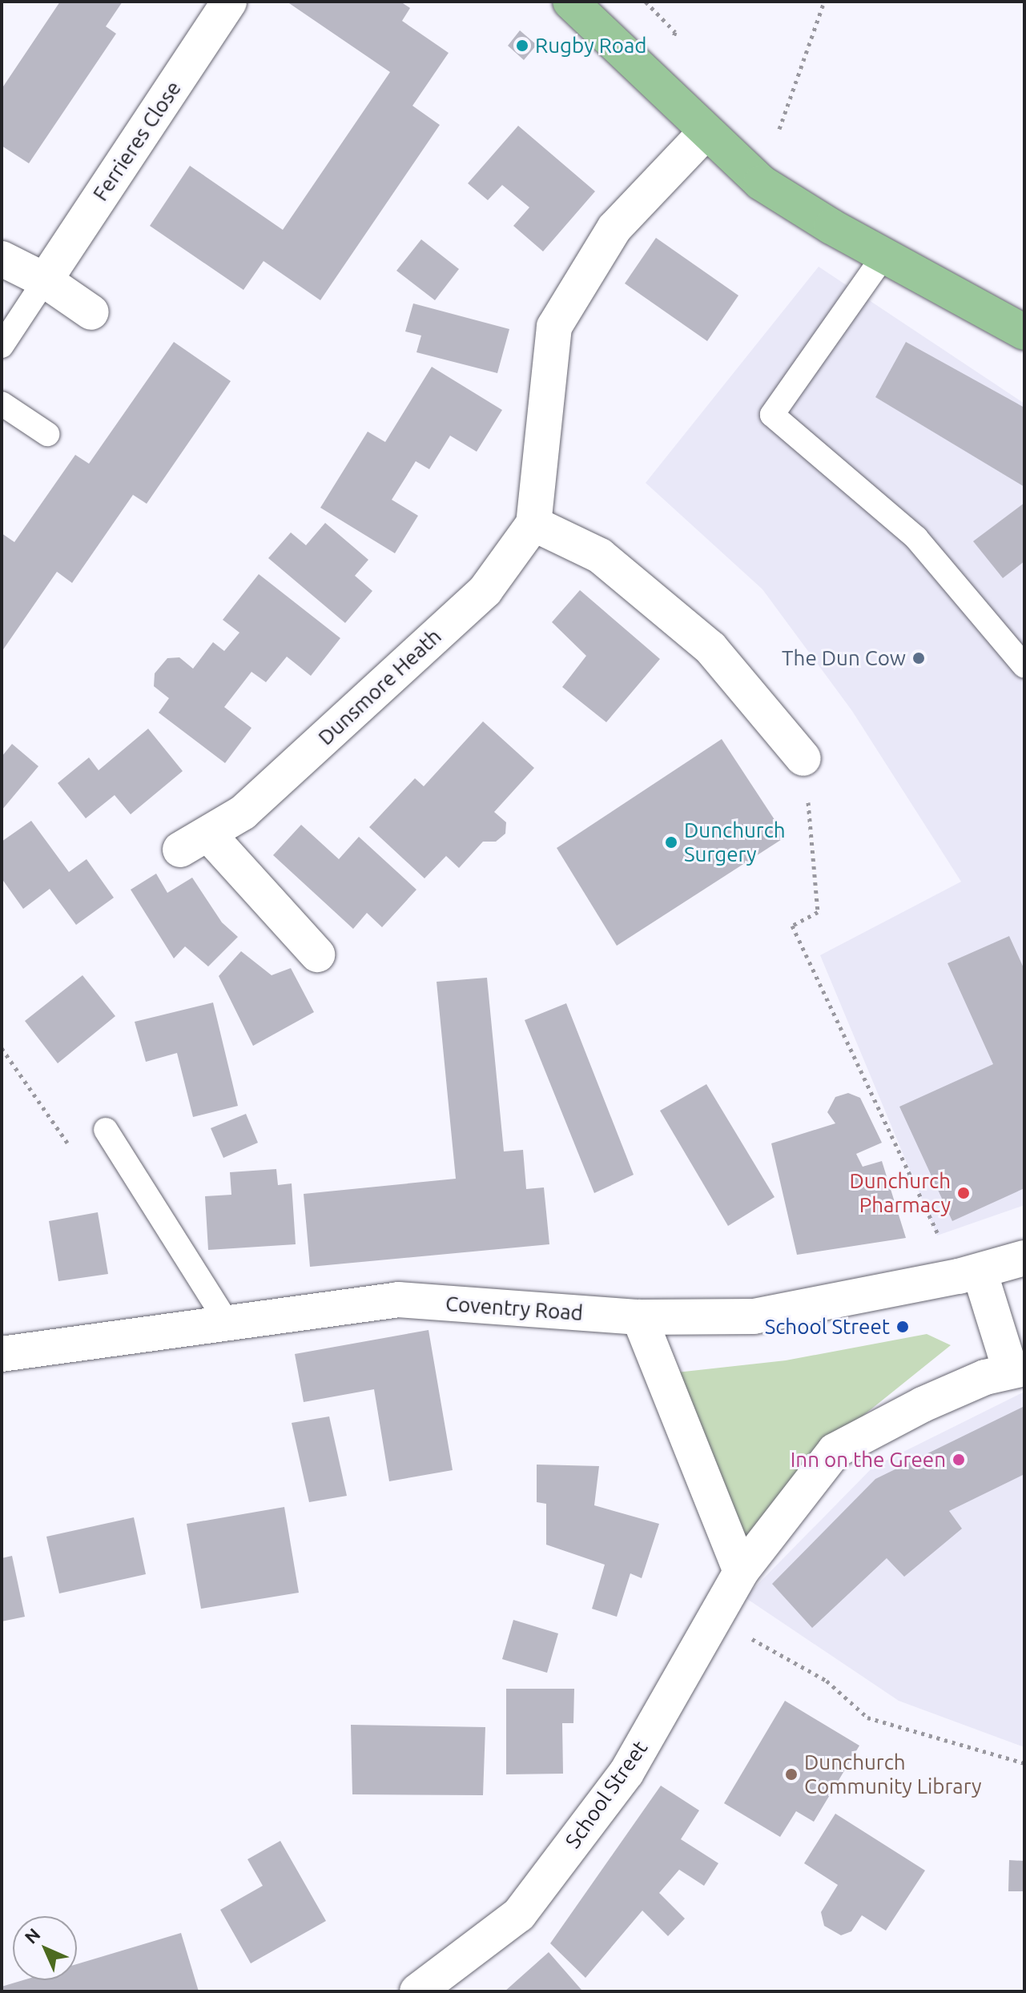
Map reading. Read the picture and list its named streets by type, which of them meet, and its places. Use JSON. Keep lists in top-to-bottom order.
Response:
{
  "streets": {
    "street": [
      "Ferrieres Close",
      "Dunsmore Heath",
      "Coventry Road",
      "School Street"
    ]
  },
  "places": [
    "Rugby Road",
    "The Dun Cow",
    "Dunchurch Surgery",
    "Dunchurch Pharmacy",
    "School Street",
    "Inn on the Green",
    "Dunchurch Community Library"
  ],
  "north": "top left"
}
